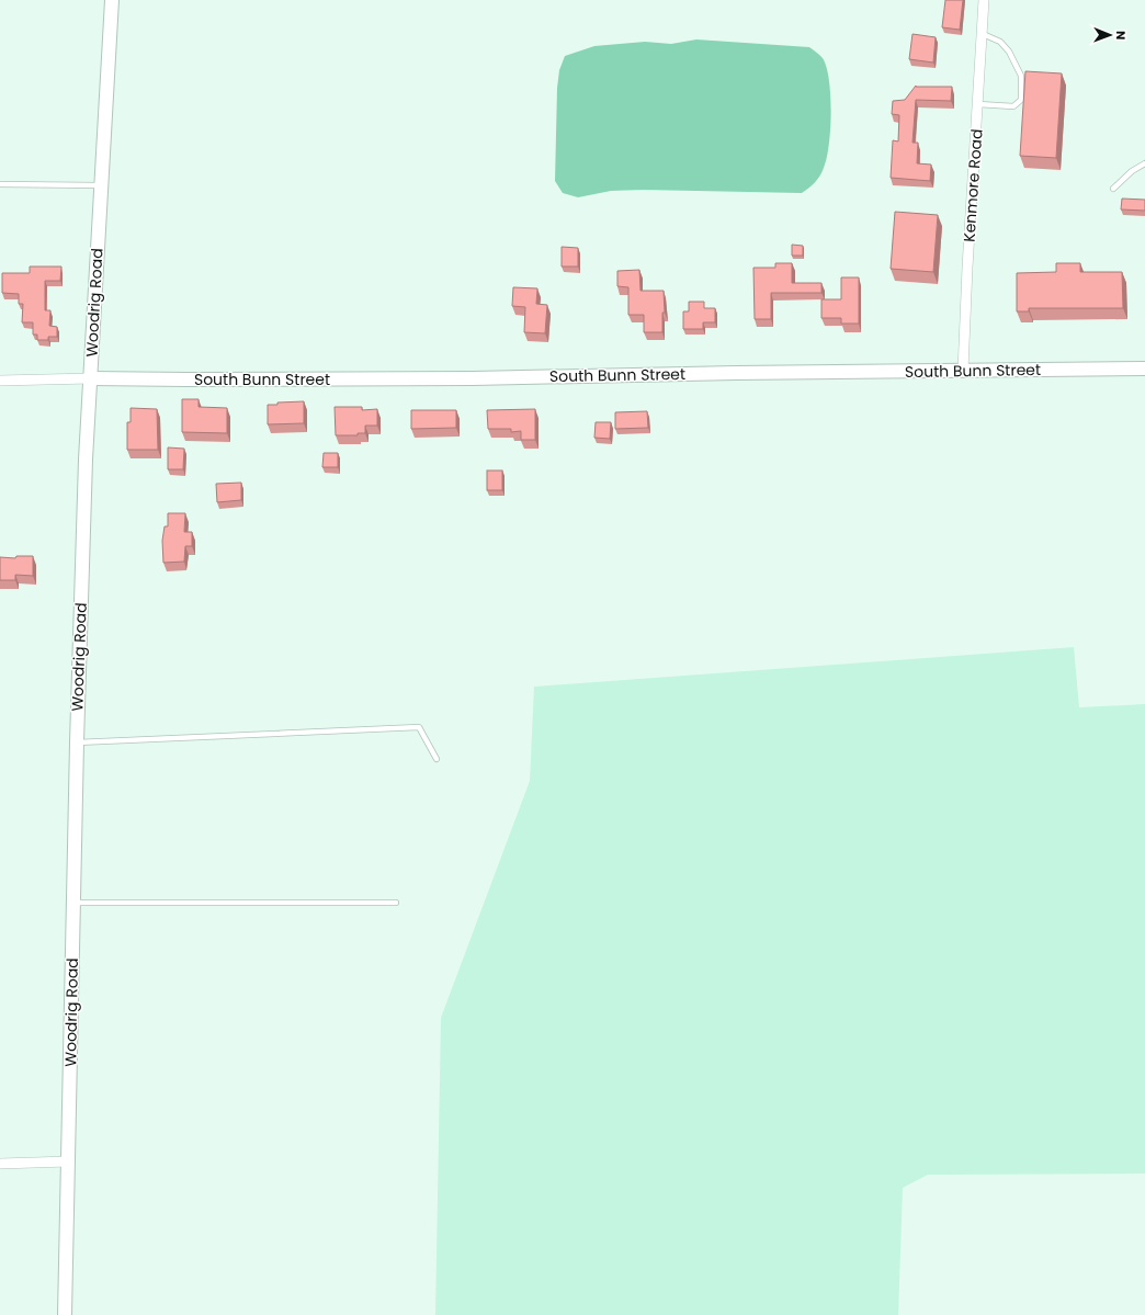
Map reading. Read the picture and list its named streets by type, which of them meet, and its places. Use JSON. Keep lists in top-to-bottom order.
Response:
{
  "streets": {
    "street": ["Kenmore Road", "Woodrig Road", "South Bunn Street"]
  },
  "crossings": [
    ["Kenmore Road", "South Bunn Street"],
    ["Woodrig Road", "South Bunn Street"]
  ],
  "north": "right"
}
